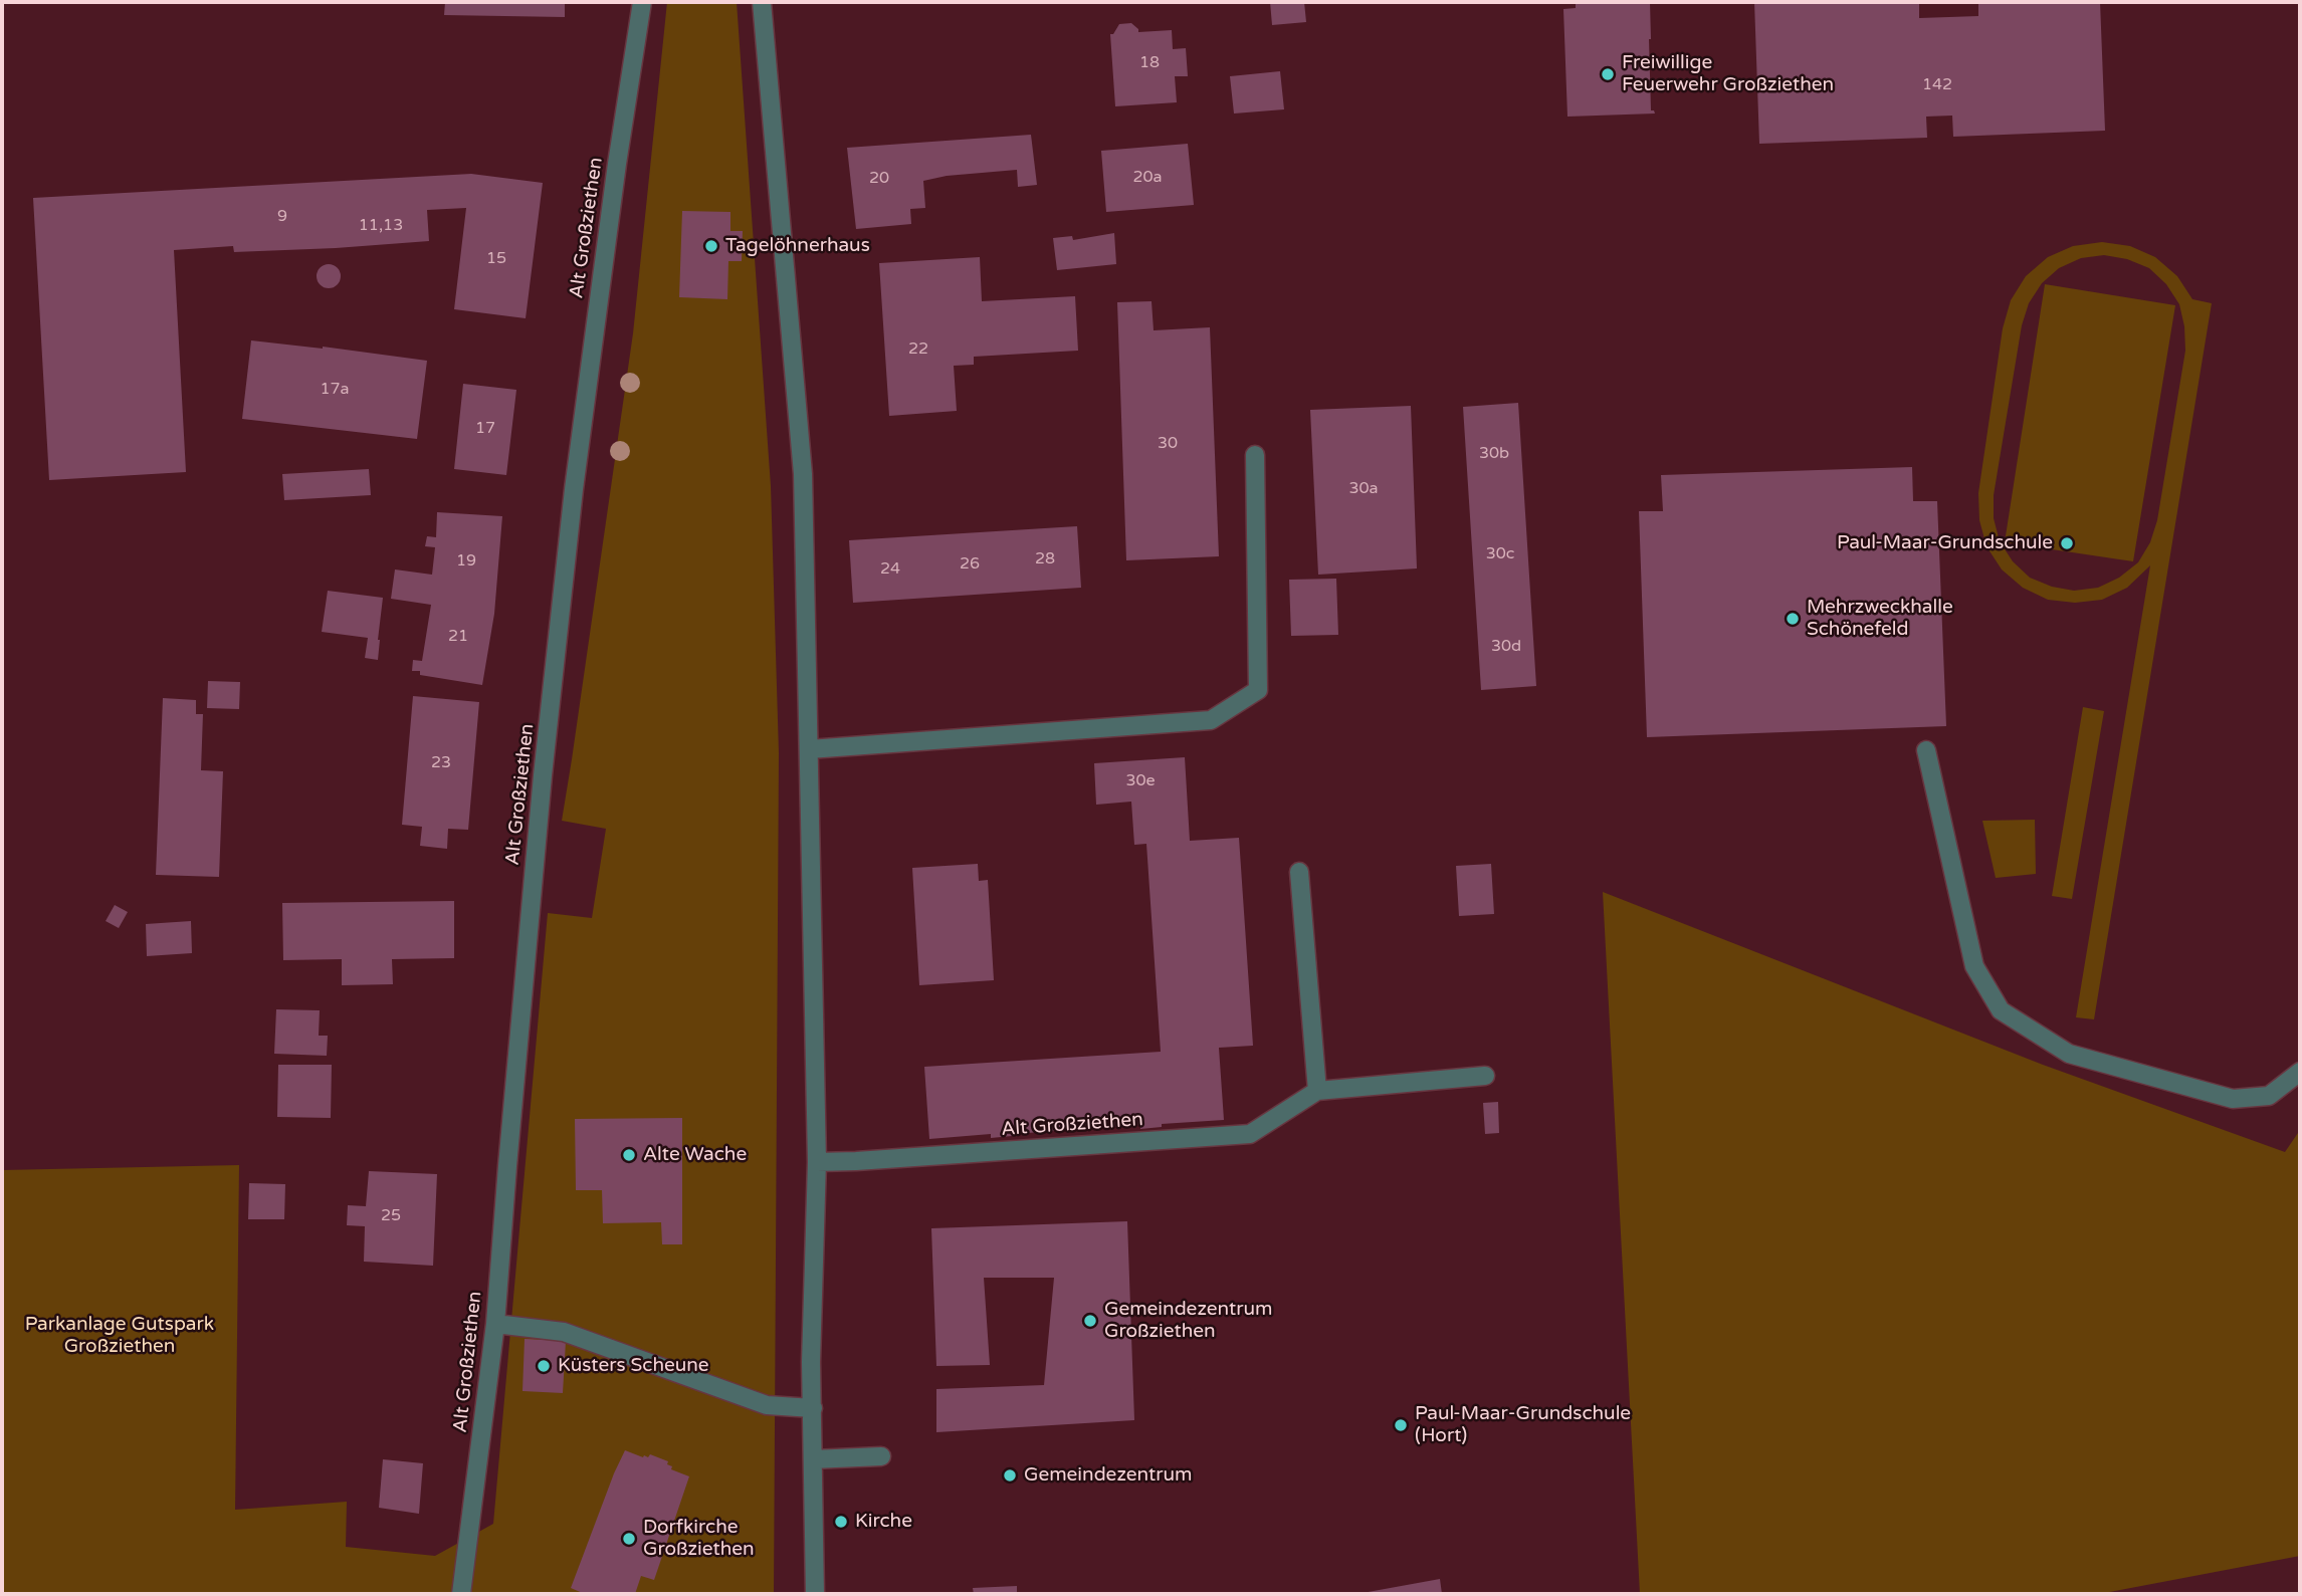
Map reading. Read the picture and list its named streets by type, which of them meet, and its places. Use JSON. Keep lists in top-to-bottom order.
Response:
{
  "streets": {
    "street": ["Alt Großziethen"]
  },
  "parks": ["Parkanlage Gutspark Großziethen"],
  "places": [
    "Freiwillige Feuerwehr Großziethen",
    "Tagelöhnerhaus",
    "Paul-Maar-Grundschule",
    "Mehrzweckhalle Schönefeld",
    "Alte Wache",
    "Gemeindezentrum Großziethen",
    "Küsters Scheune",
    "Paul-Maar-Grundschule (Hort)",
    "Gemeindezentrum",
    "Kirche",
    "Dorfkirche Großziethen"
  ],
  "house_numbers": [
    "18",
    "142",
    "20a",
    "20",
    "9",
    "11,13",
    "15",
    "22",
    "17a",
    "17",
    "30",
    "30b",
    "30a",
    "30c",
    "28",
    "19",
    "26",
    "24",
    "21",
    "30d",
    "23",
    "30e",
    "25"
  ]
}
